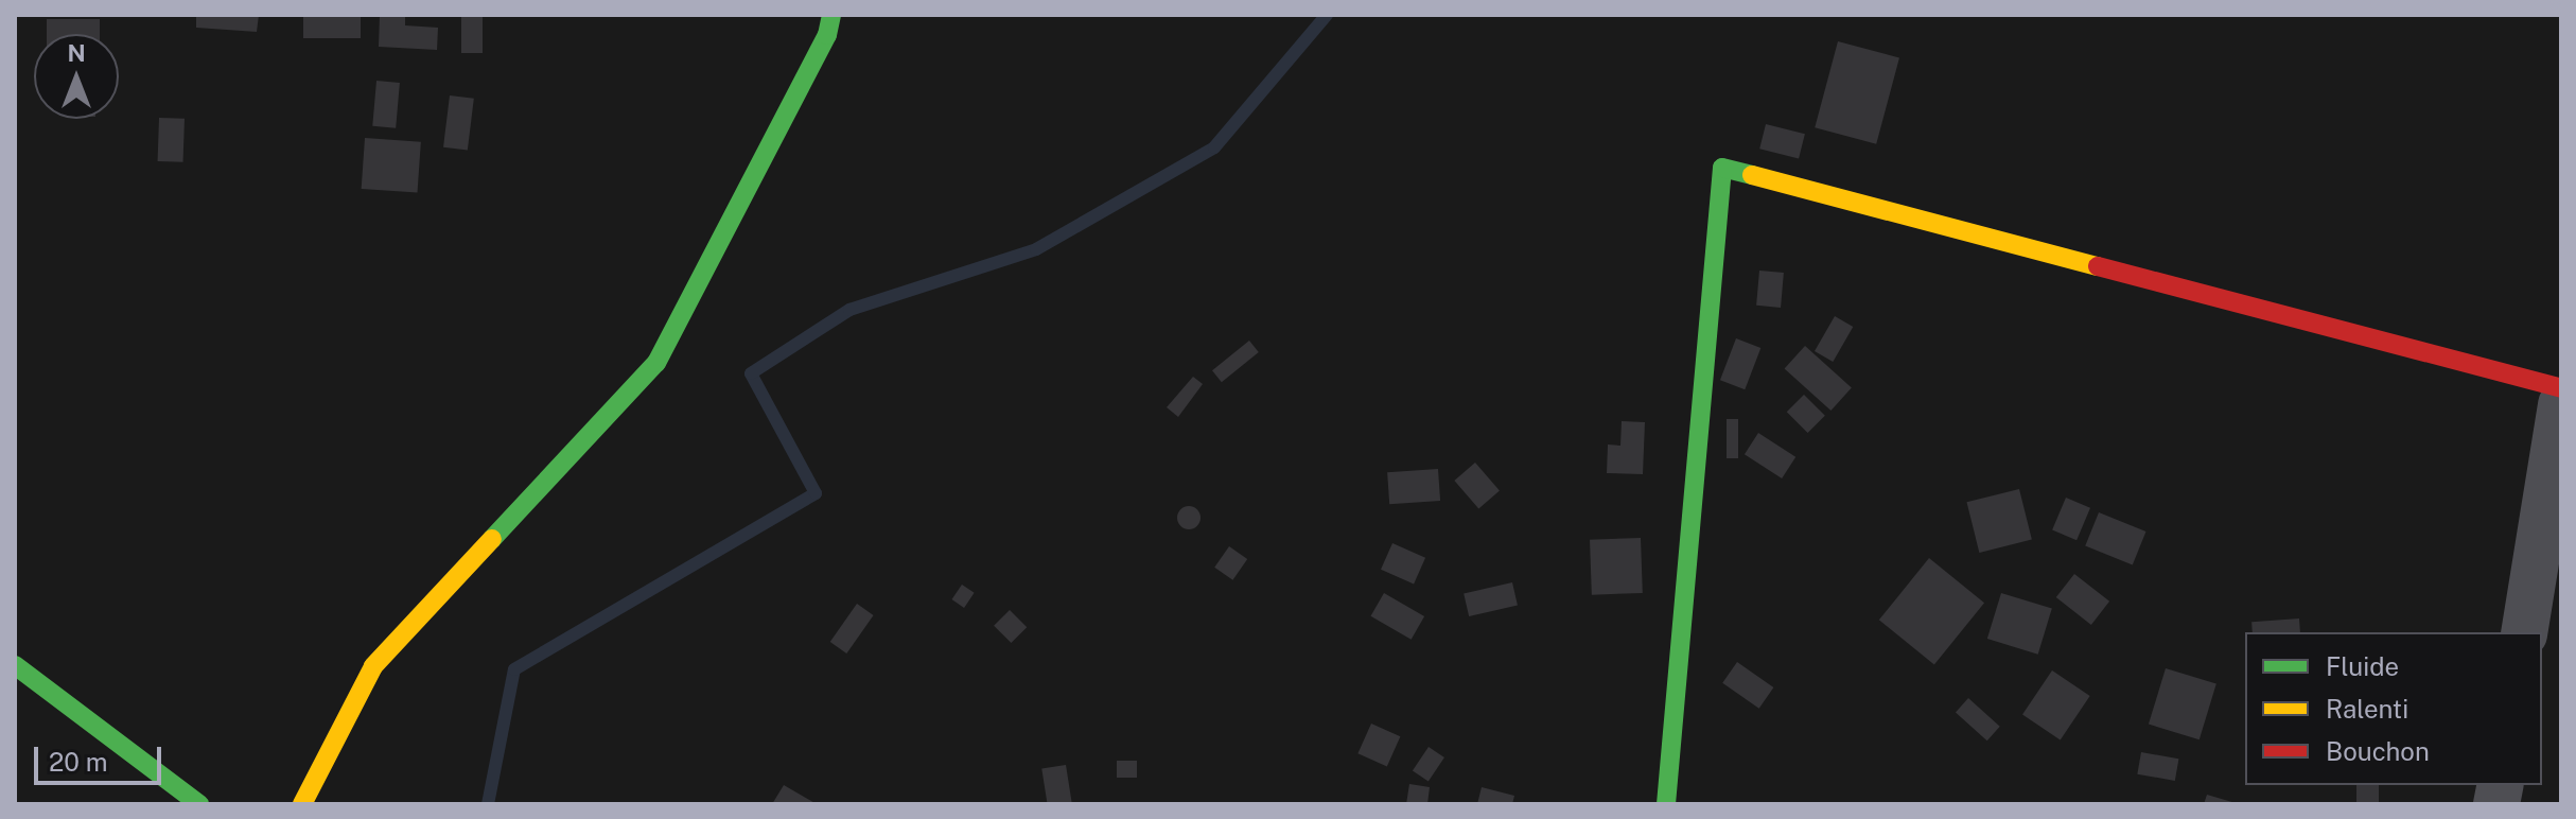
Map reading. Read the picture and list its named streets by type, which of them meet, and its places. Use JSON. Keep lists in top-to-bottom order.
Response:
{
  "legend": ["Fluide", "Ralenti", "Bouchon"],
  "scale_bar": "20 m",
  "north": "top"
}
